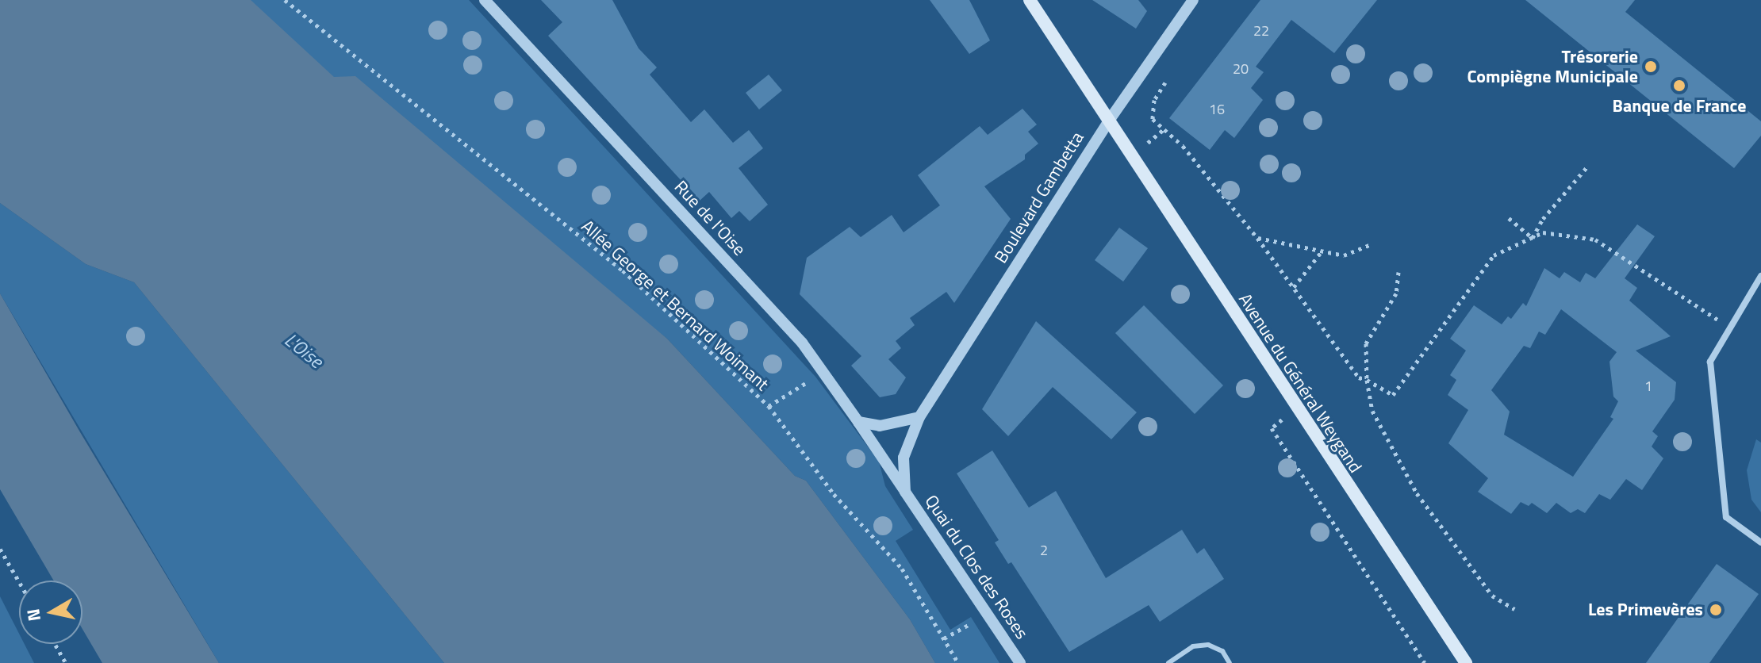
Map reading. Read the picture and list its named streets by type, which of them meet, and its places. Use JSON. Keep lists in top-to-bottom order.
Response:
{
  "streets": {
    "main road": ["Avenue du Général Weygand"],
    "street": ["Boulevard Gambetta", "Rue de l'Oise", "Quai du Clos des Roses"],
    "path": ["Allée George et Bernard Woimant"]
  },
  "crossings": [
    ["Boulevard Gambetta", "Avenue du Général Weygand"],
    ["Boulevard Gambetta", "Quai du Clos des Roses"],
    ["Rue de l'Oise", "Quai du Clos des Roses"]
  ],
  "water": ["L'Oise"],
  "places": ["Trésorerie Compiègne Municipale", "Banque de France", "Les Primevères"],
  "house_numbers": [
    "22",
    "20",
    "16",
    "1",
    "2"
  ],
  "north": "left"
}
